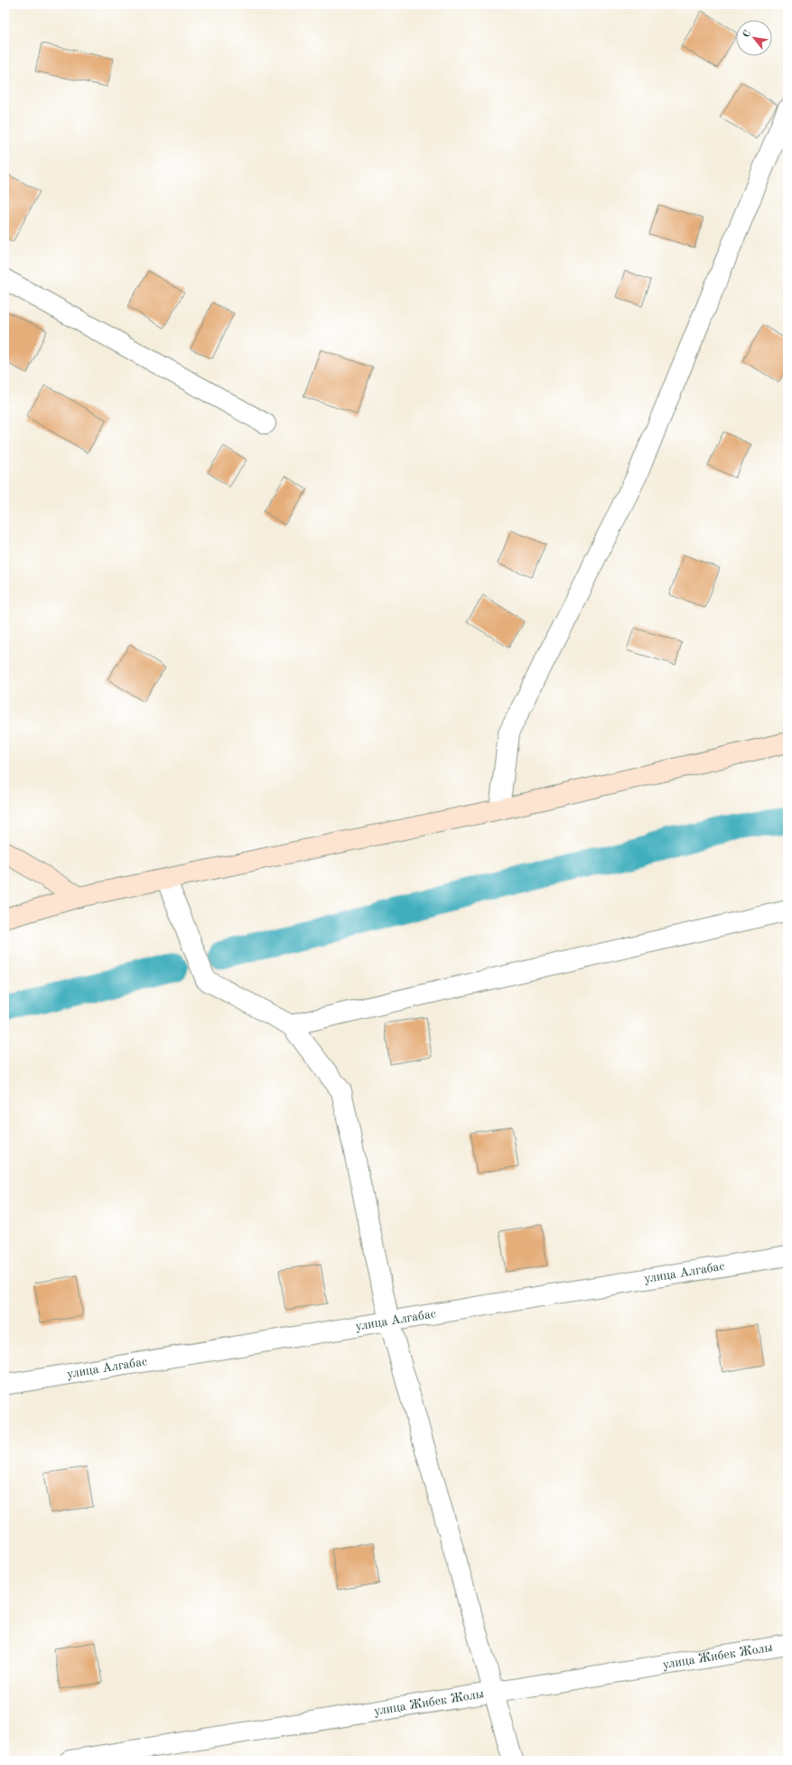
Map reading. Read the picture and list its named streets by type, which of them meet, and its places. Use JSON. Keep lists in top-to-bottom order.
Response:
{
  "streets": {
    "street": ["улица Алгабас", "улица Жибек Жолы"]
  },
  "north": "top left"
}
